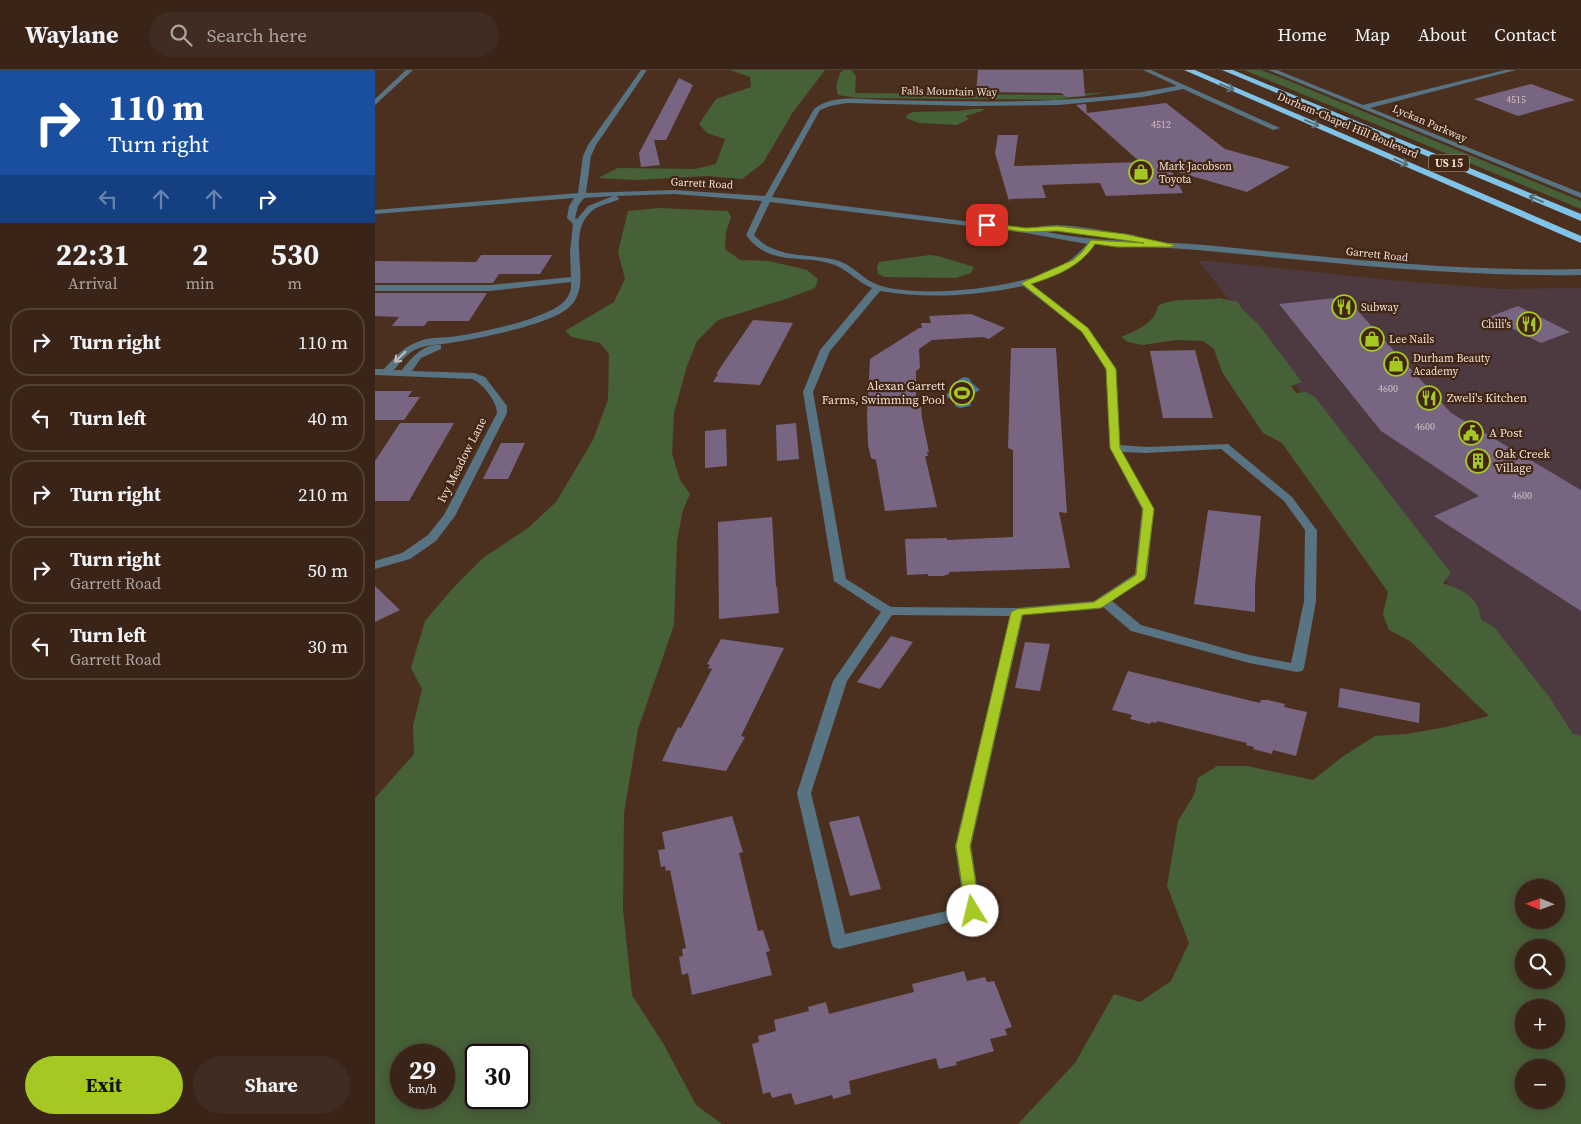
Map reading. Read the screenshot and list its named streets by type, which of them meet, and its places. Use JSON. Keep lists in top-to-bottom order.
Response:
{
  "streets": {
    "highway": ["Durham-Chapel Hill Boulevard", "US 15"],
    "street": [
      "Falls Mountain Way",
      "Lyckan Parkway",
      "Garrett Road",
      "Ivy Meadow Lane"
    ]
  },
  "crossings": [
    ["Falls Mountain Way", "Garrett Road"]
  ],
  "places": {
    "shop": ["Mark Jacobson Toyota", "Lee Nails", "Durham Beauty Academy"],
    "restaurant": ["Subway", "Chili's", "Zweli's Kitchen"],
    "sports": ["Alexan Garrett Farms, Swimming Pool"],
    "public building": ["A Post"],
    "building": ["Oak Creek Village"]
  },
  "house_numbers": [
    "4515",
    "4512",
    "4600",
    "4600",
    "4600"
  ],
  "north": "left",
  "page": {
    "header": "Waylane",
    "search": "Search here",
    "nav": [
      "Home",
      "Map",
      "About",
      "Contact"
    ],
    "turn": ["110 m", "Turn right"],
    "eta": [
      "22:31",
      "Arrival",
      "2",
      "min",
      "530",
      "m"
    ],
    "list": [
      {
        "name": "Turn right",
        "value": "110 m"
      },
      {
        "name": "Turn left",
        "value": "40 m"
      },
      {
        "name": "Turn right",
        "value": "210 m"
      },
      {
        "name": "Turn right",
        "note": "Garrett Road",
        "value": "50 m"
      },
      {
        "name": "Turn left",
        "note": "Garrett Road",
        "value": "30 m"
      }
    ],
    "map_buttons": ["+", "−"],
    "speed": "29 km/h",
    "limit": "30",
    "buttons": ["Exit", "Share"]
  }
}
